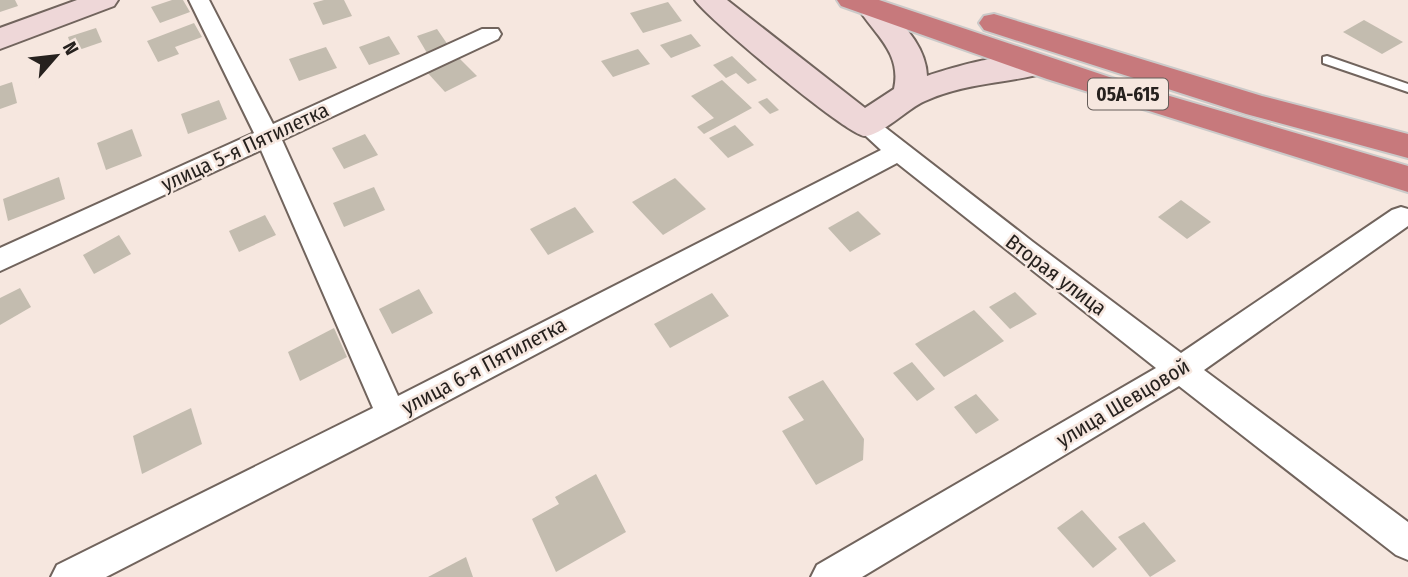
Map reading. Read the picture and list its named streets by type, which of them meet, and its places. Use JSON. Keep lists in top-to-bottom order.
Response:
{
  "streets": {
    "highway": ["05А-615"],
    "main road": ["Вторая улица"],
    "street": ["улица 5-я Пятилетка", "улица 6-я Пятилетка", "улица Шевцовой"]
  },
  "crossings": [
    ["Вторая улица", "улица 6-я Пятилетка"],
    ["Вторая улица", "улица Шевцовой"]
  ],
  "north": "top right"
}
